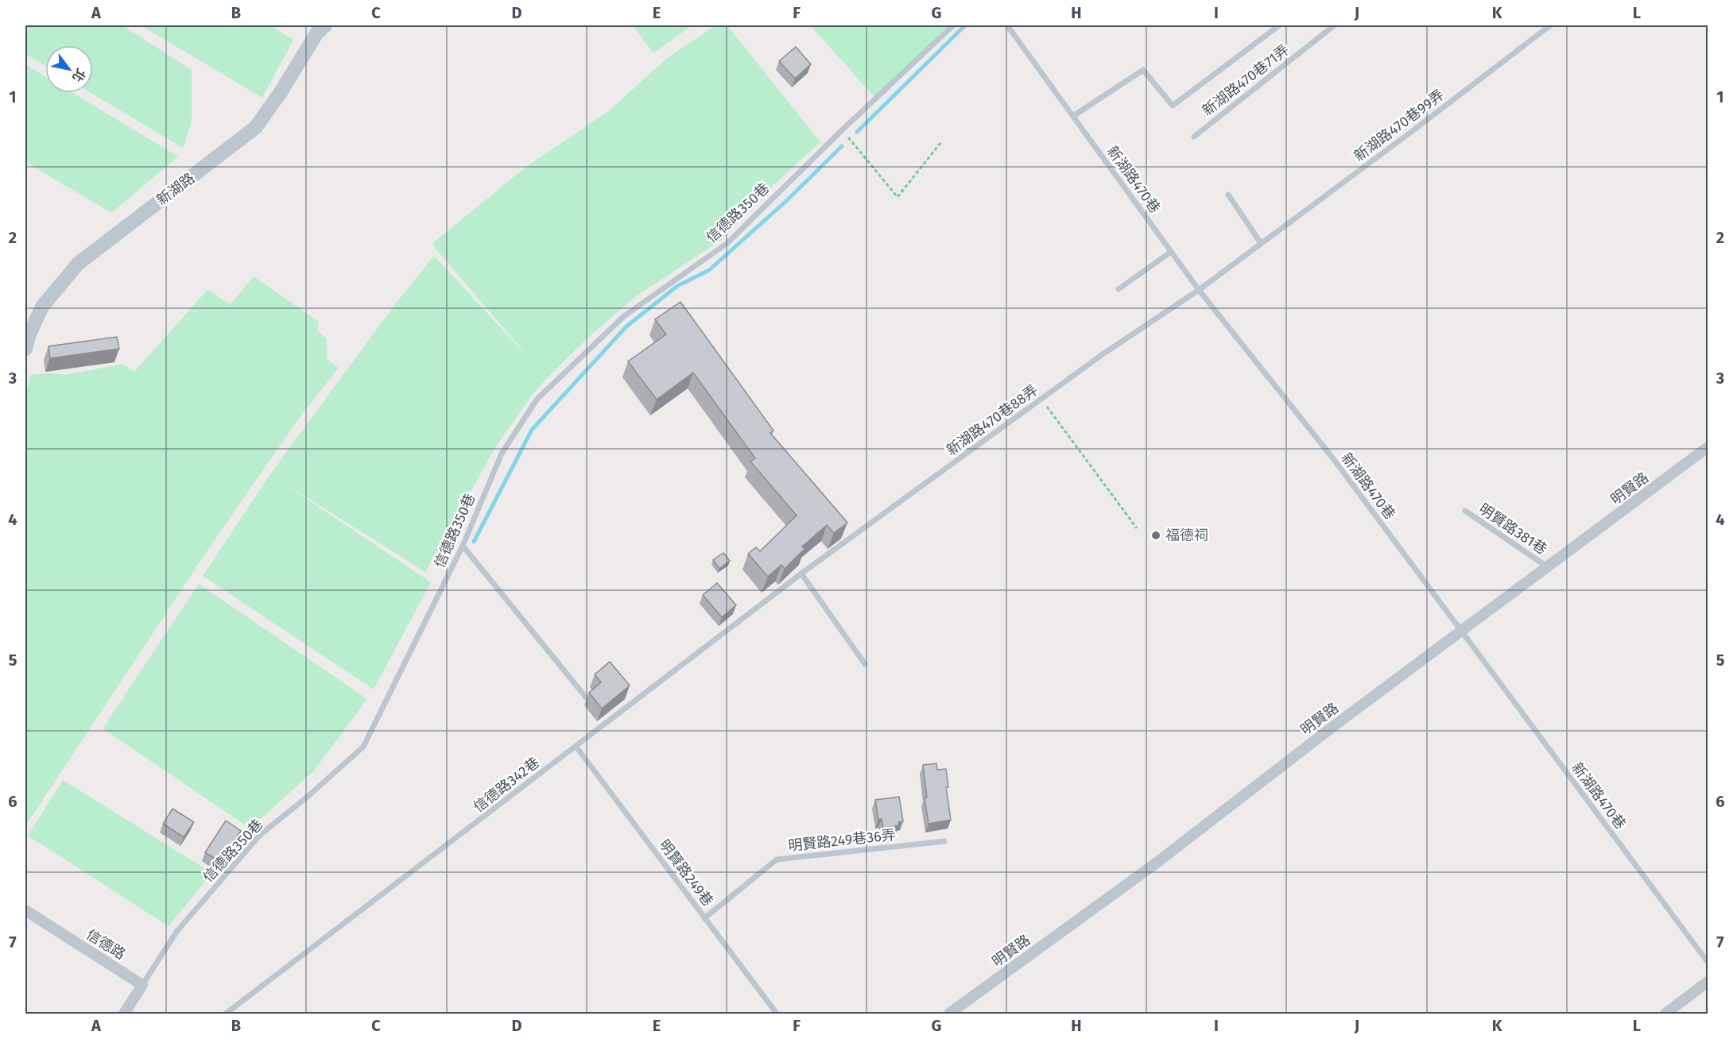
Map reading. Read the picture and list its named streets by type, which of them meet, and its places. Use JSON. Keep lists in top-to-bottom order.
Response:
{
  "streets": {
    "street": ["新湖路", "明賢路", "信德路"],
    "lane": [
      "新湖路470巷71弄",
      "新湖路470巷99弄",
      "新湖路470巷",
      "信德路350巷",
      "新湖路470巷88弄",
      "明賢路381巷",
      "信德路342巷",
      "明賢路249巷36弄",
      "明賢路249巷"
    ]
  },
  "crossings": [
    ["新湖路470巷71弄", "新湖路470巷"],
    ["新湖路470巷99弄", "新湖路470巷"],
    ["新湖路470巷99弄", "新湖路470巷88弄"],
    ["新湖路470巷", "新湖路470巷88弄"],
    ["新湖路470巷", "明賢路"],
    ["信德路350巷", "信德路"],
    ["新湖路470巷88弄", "信德路342巷"],
    ["明賢路", "明賢路381巷"],
    ["信德路342巷", "明賢路249巷"],
    ["明賢路249巷36弄", "明賢路249巷"]
  ],
  "places": ["福德祠"],
  "north": "bottom right",
  "grid": {
    "columns": [
      "A",
      "B",
      "C",
      "D",
      "E",
      "F",
      "G",
      "H",
      "I",
      "J",
      "K",
      "L"
    ],
    "rows": [
      "1",
      "2",
      "3",
      "4",
      "5",
      "6",
      "7"
    ]
  }
}
